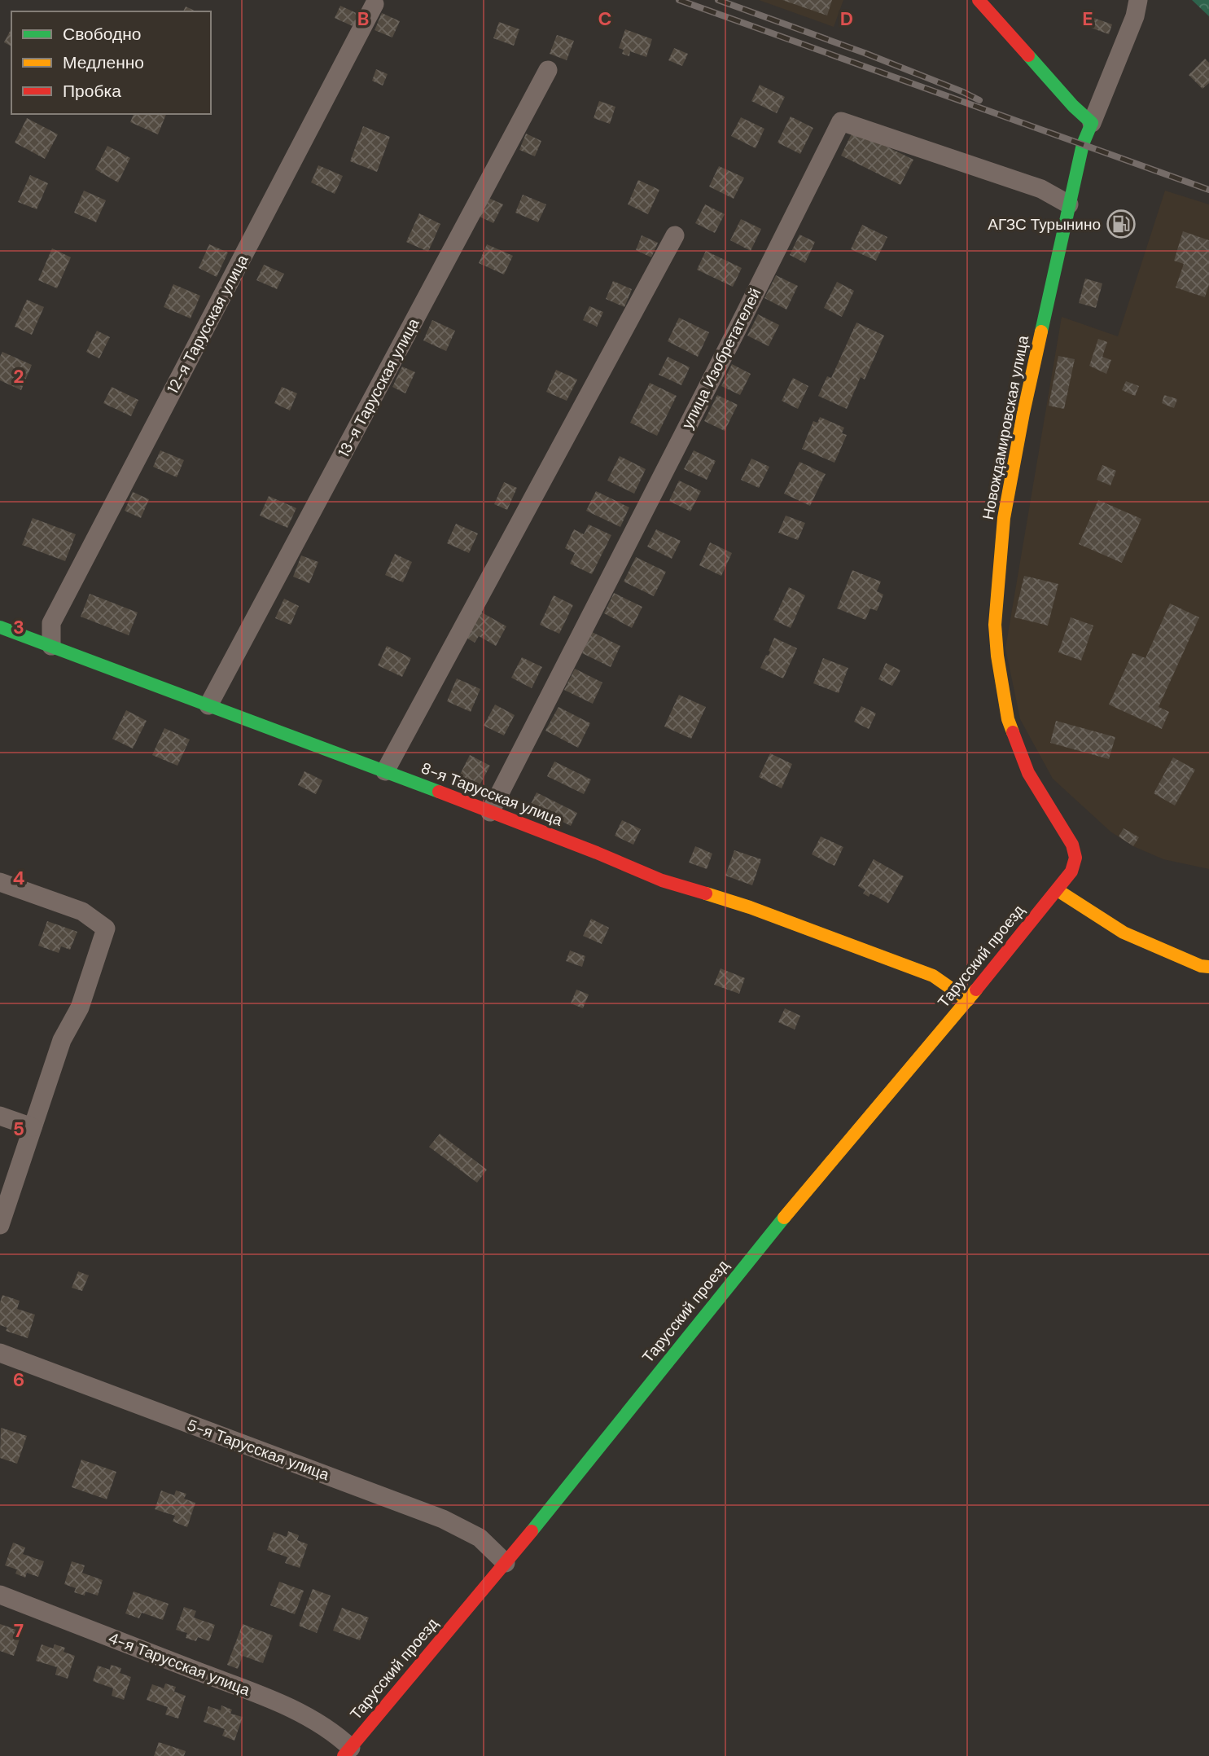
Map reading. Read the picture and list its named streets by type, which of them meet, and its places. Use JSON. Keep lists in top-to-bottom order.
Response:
{
  "streets": {
    "street": [
      "12-я Тарусская улица",
      "улица Изобретателей",
      "13-я Тарусская улица",
      "Новождамировская улица",
      "8-я Тарусская улица",
      "Тарусский проезд",
      "5-я Тарусская улица",
      "4-я Тарусская улица"
    ]
  },
  "crossings": [
    ["12-я Тарусская улица", "8-я Тарусская улица"],
    ["улица Изобретателей", "Новождамировская улица"],
    ["улица Изобретателей", "8-я Тарусская улица"],
    ["13-я Тарусская улица", "8-я Тарусская улица"],
    ["Новождамировская улица", "Тарусский проезд"],
    ["8-я Тарусская улица", "Тарусский проезд"],
    ["Тарусский проезд", "5-я Тарусская улица"],
    ["Тарусский проезд", "4-я Тарусская улица"]
  ],
  "places": {
    "fuel station": ["АГЗС Турынино"]
  },
  "legend": ["Свободно", "Медленно", "Пробка"],
  "grid": {
    "columns": [
      "B",
      "C",
      "D",
      "E"
    ],
    "rows": [
      "2",
      "3",
      "4",
      "5",
      "6",
      "7"
    ]
  }
}
